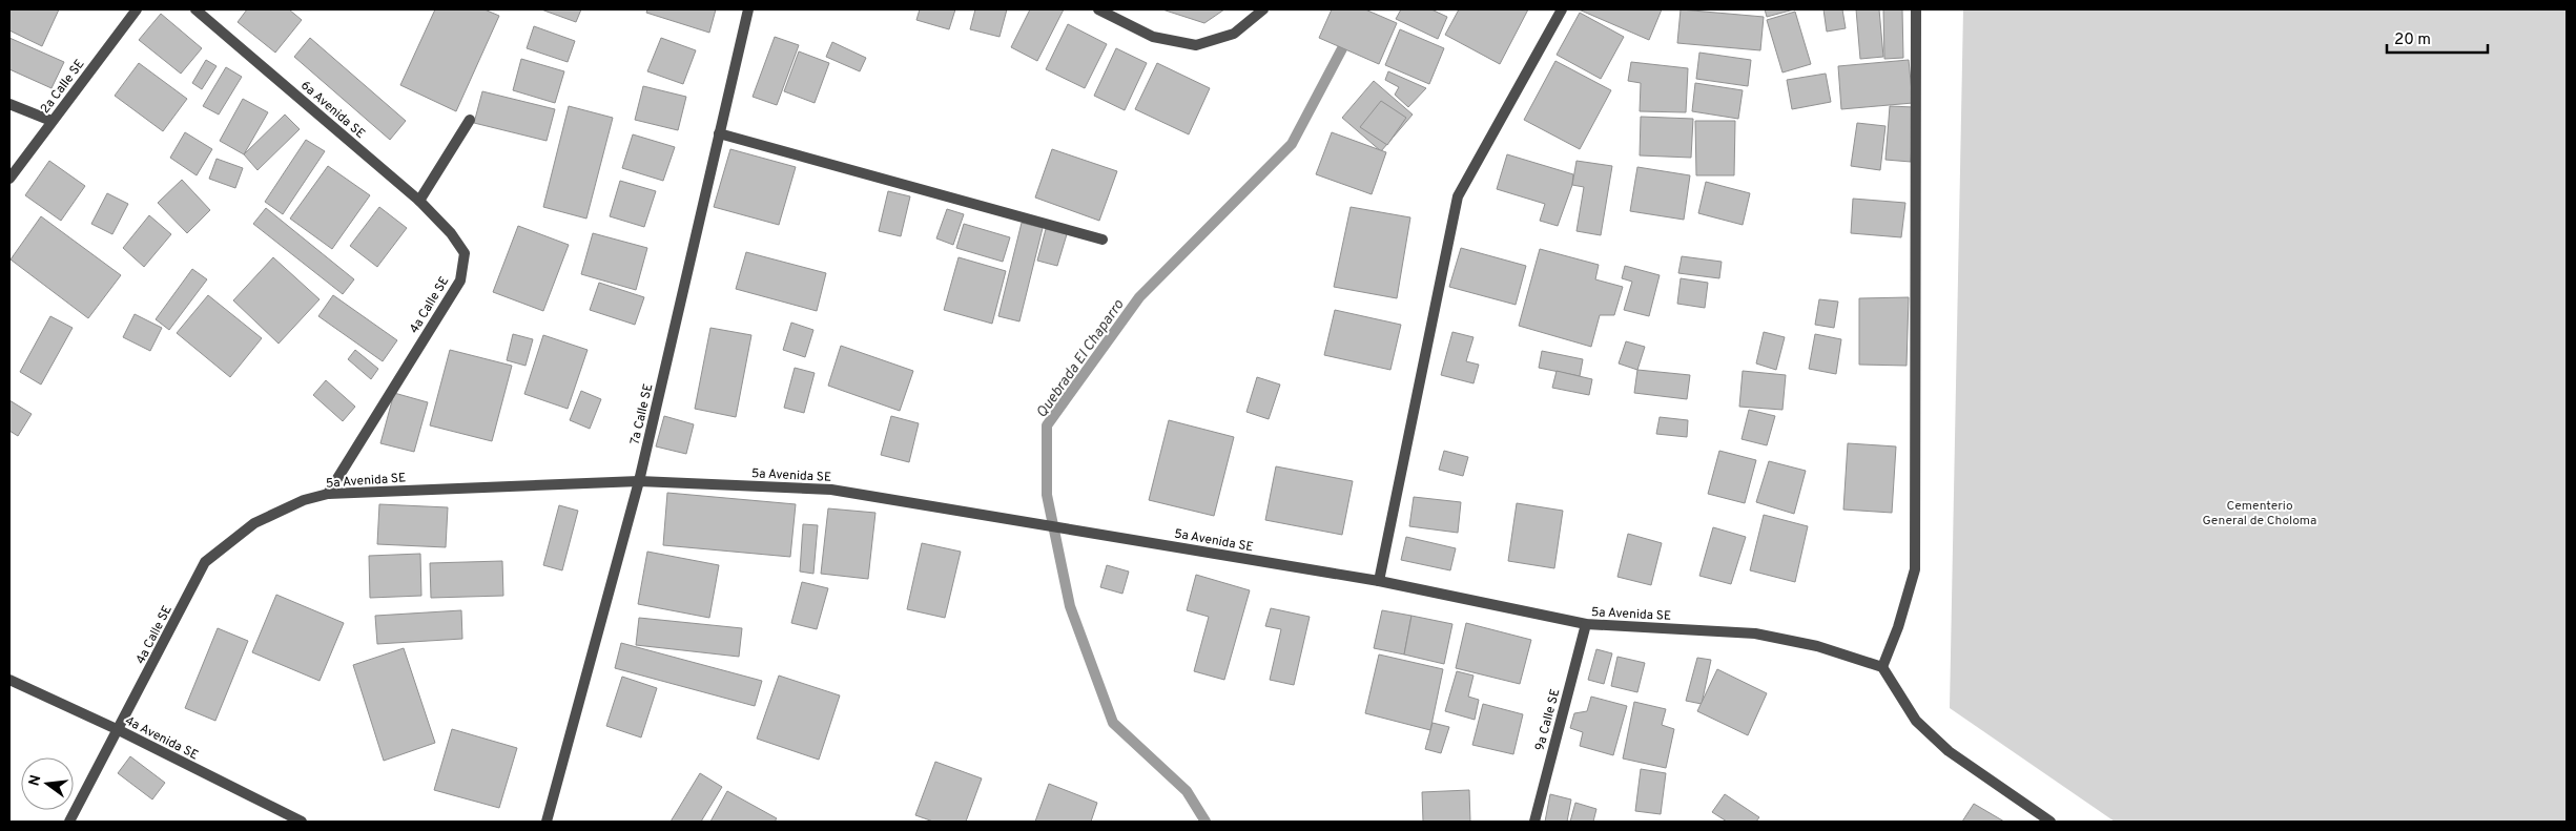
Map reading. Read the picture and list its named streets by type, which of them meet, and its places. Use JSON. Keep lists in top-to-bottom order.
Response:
{
  "streets": {
    "street": [
      "2a Calle SE",
      "6a Avenida SE",
      "4a Calle SE",
      "7a Calle SE",
      "5a Avenida SE",
      "9a Calle SE",
      "4a Avenida SE"
    ]
  },
  "crossings": [
    ["6a Avenida SE", "4a Calle SE"],
    ["4a Calle SE", "5a Avenida SE"],
    ["4a Calle SE", "4a Avenida SE"],
    ["7a Calle SE", "5a Avenida SE"],
    ["5a Avenida SE", "9a Calle SE"]
  ],
  "water": ["Quebrada El Chaparro"],
  "parks": ["Cementerio General de Choloma"],
  "scale_bar": "20 m",
  "north": "left"
}
